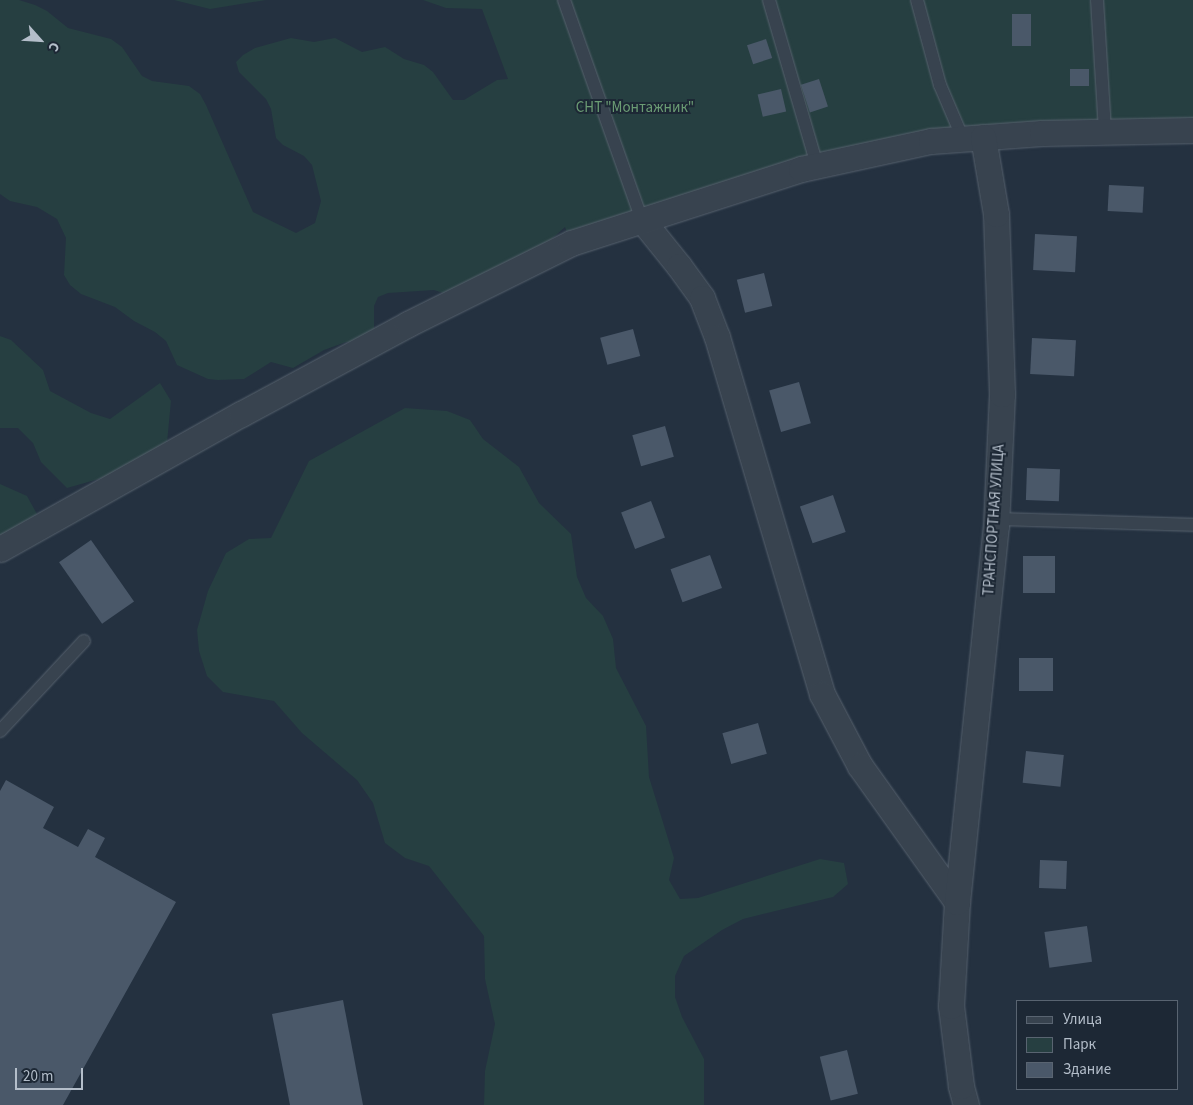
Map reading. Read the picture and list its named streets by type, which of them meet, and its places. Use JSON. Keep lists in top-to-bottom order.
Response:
{
  "streets": {
    "street": ["ТРАНСПОРТНАЯ УЛИЦА"]
  },
  "parks": ["СНТ \"Монтажник\""],
  "legend": ["Улица", "Парк", "Здание"],
  "scale_bar": "20 m",
  "north": "bottom right"
}
